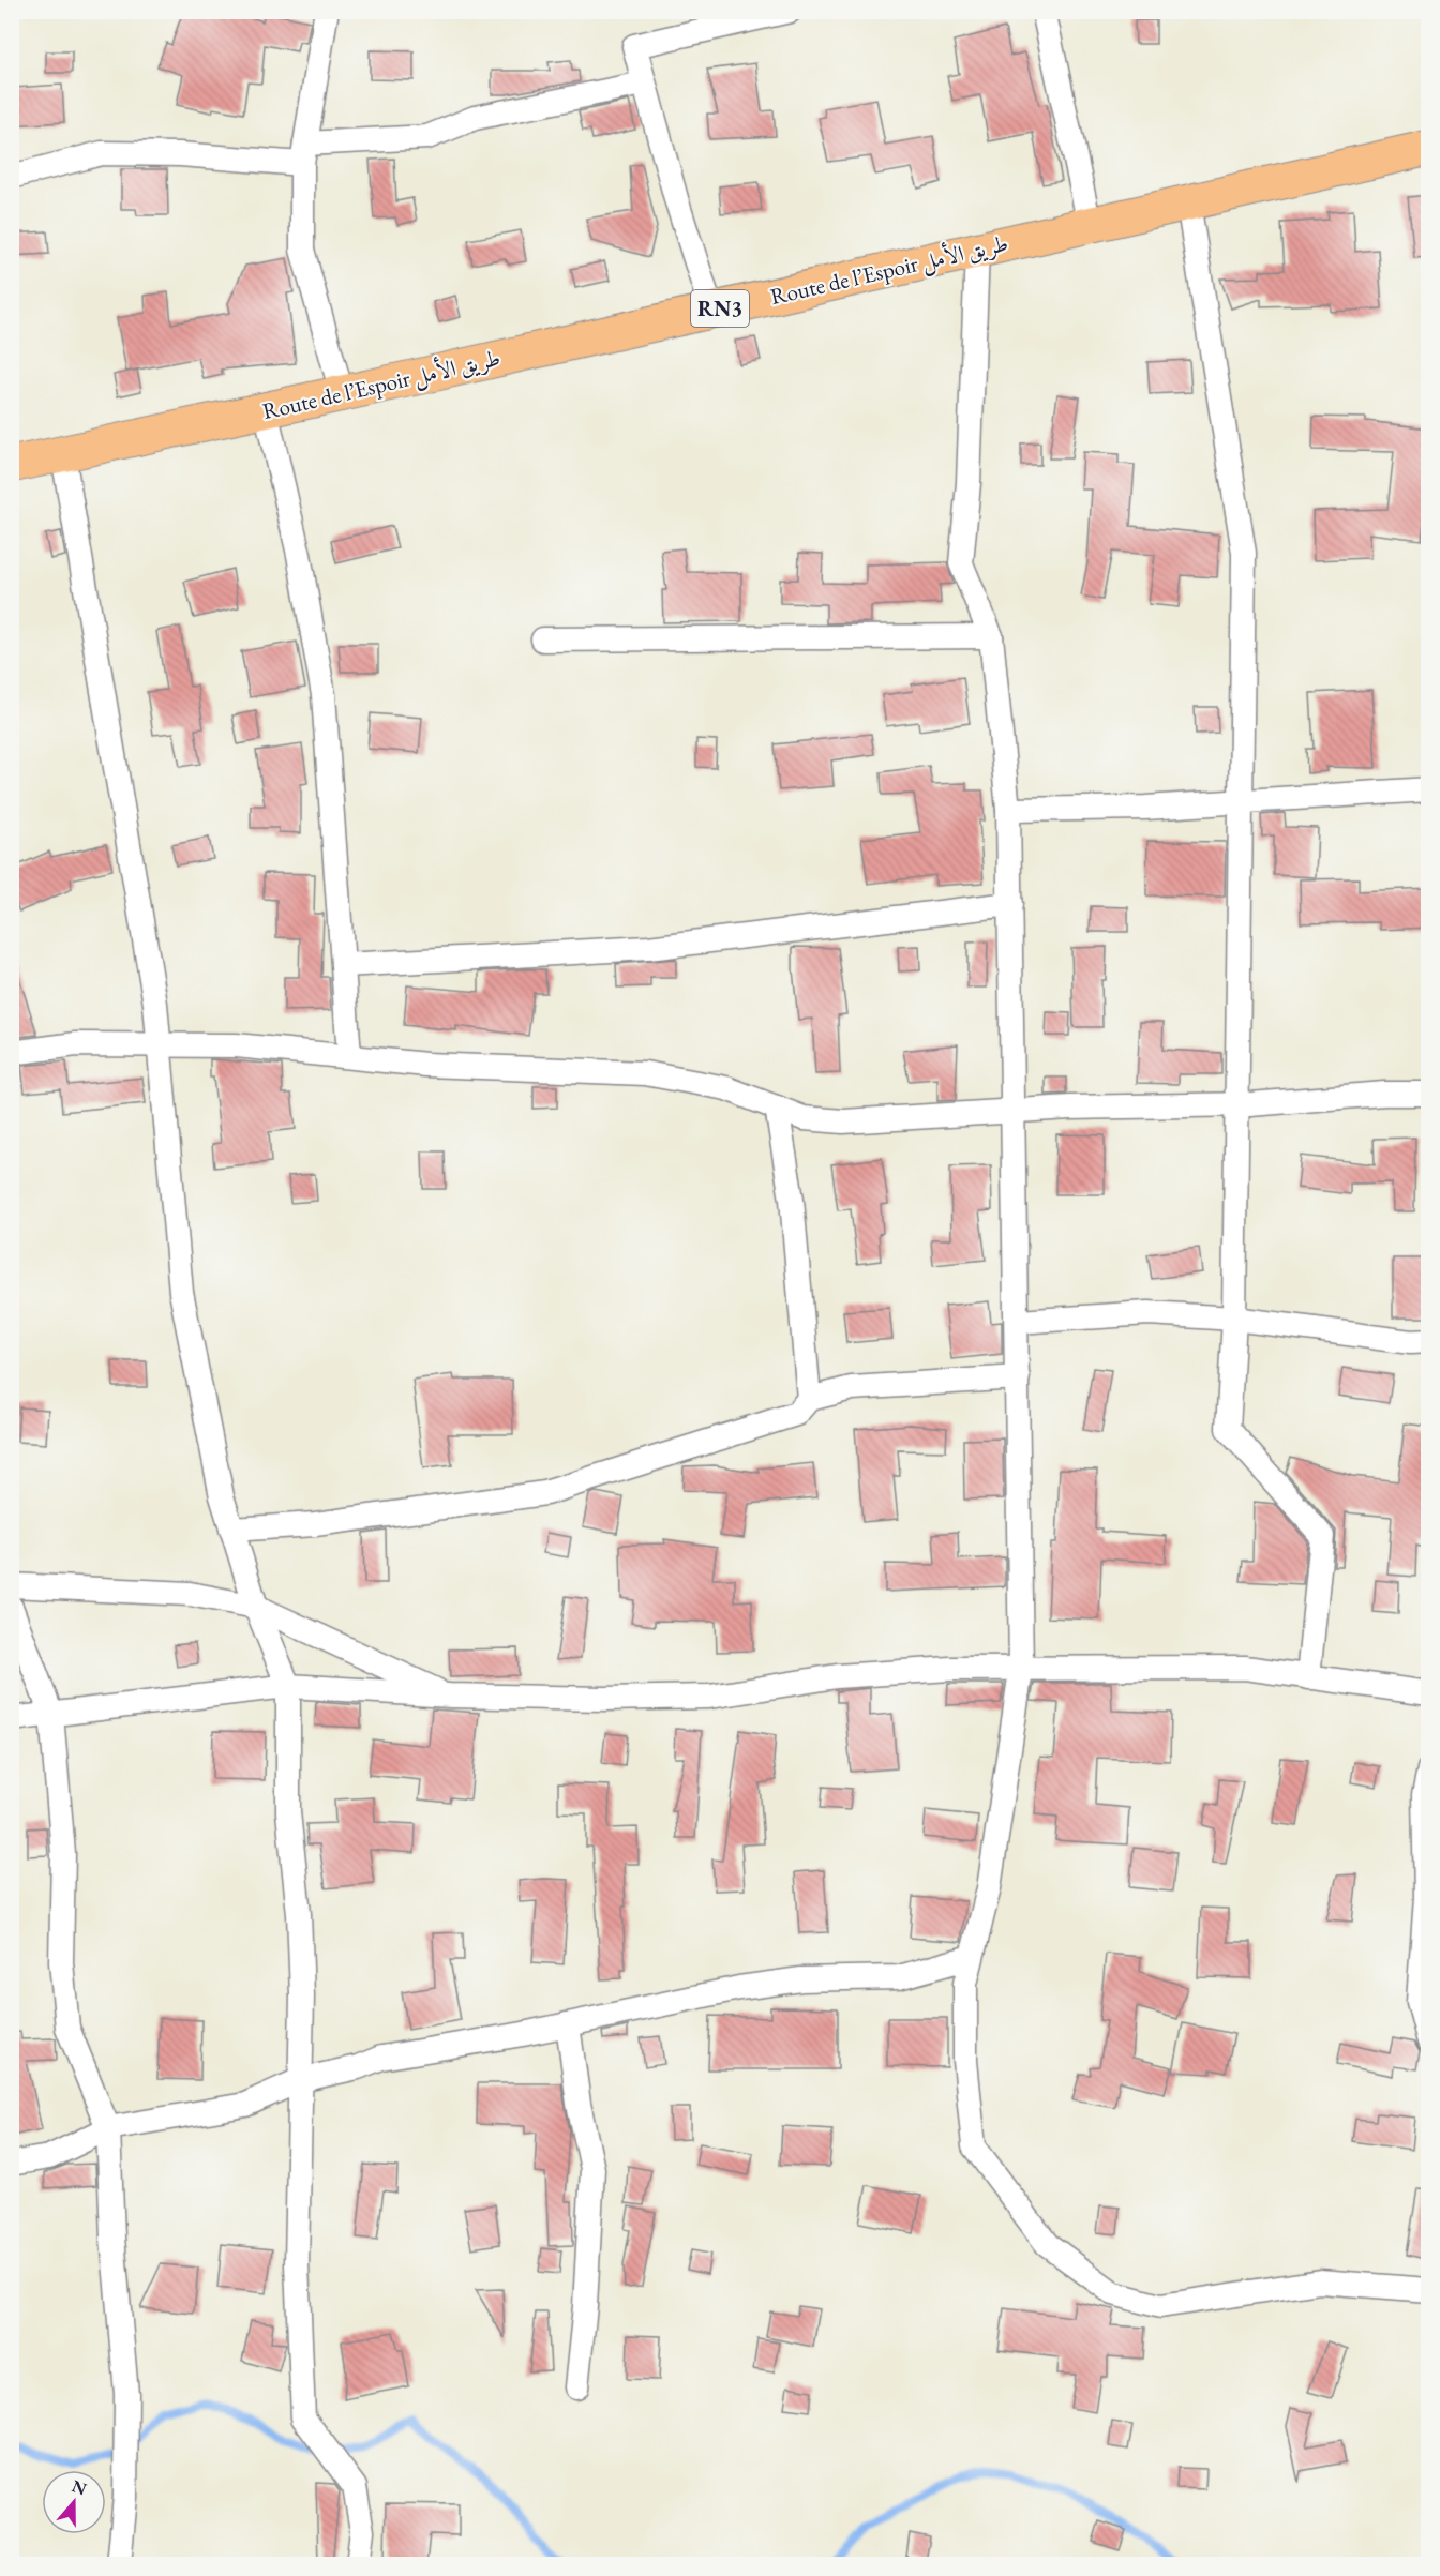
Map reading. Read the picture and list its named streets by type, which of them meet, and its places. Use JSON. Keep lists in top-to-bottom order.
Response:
{
  "streets": {
    "highway": ["Route de l’Espoir طريق الأمل", "RN3"]
  },
  "north": "top"
}
